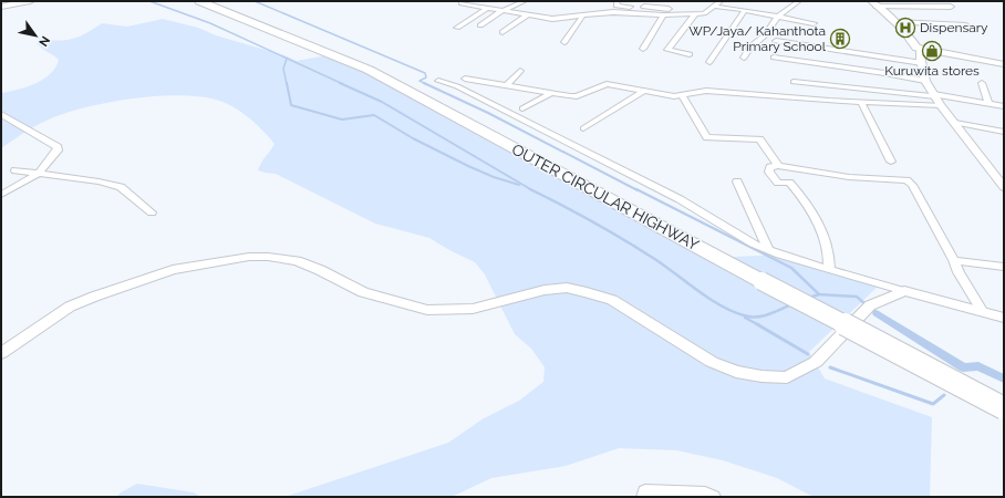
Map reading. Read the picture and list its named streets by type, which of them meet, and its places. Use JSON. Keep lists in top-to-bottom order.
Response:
{
  "streets": {
    "highway": ["OUTER CIRCULAR HIGHWAY"]
  },
  "places": {
    "hospital": ["Dispensary"],
    "building": ["WP/Jaya/ Kahanthota Primary School"],
    "shop": ["Kuruwita stores"]
  },
  "north": "bottom right"
}
